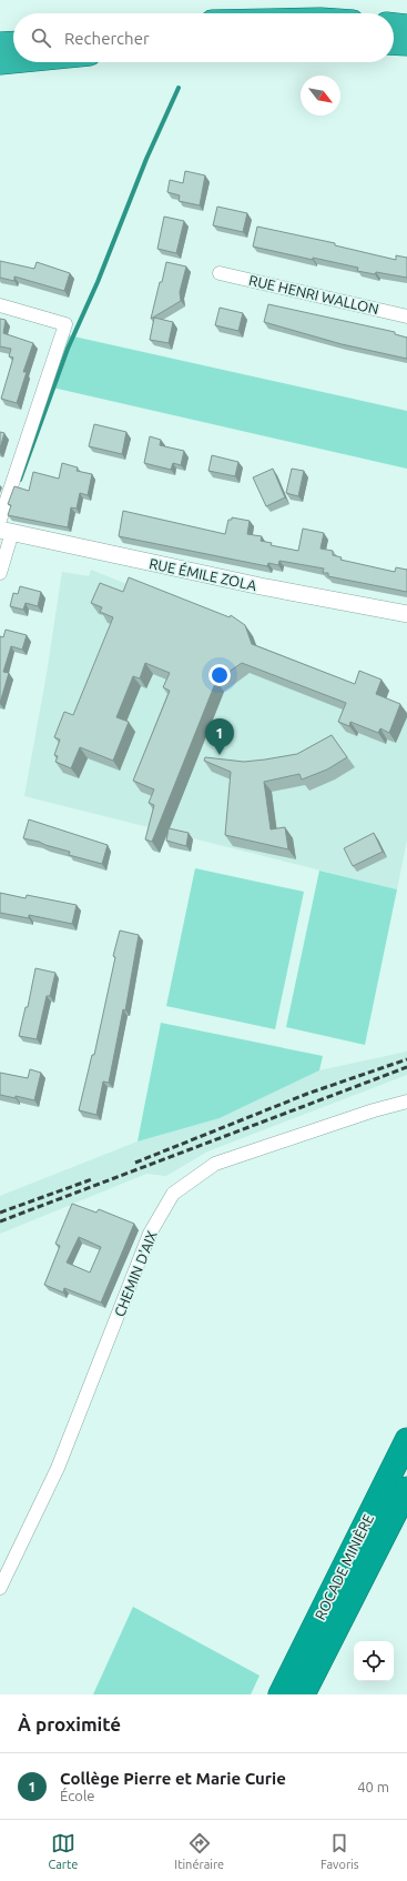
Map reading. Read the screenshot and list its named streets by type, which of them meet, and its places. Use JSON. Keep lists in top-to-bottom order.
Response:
{
  "streets": {
    "highway": ["ROCADE MINIÈRE"],
    "street": ["RUE HENRI WALLON", "RUE ÉMILE ZOLA", "CHEMIN D'AIX"]
  },
  "north": "bottom right",
  "page": {
    "search": "Rechercher",
    "pins": "1",
    "heading": "À proximité",
    "list": [
      {
        "mark": "1",
        "name": "Collège Pierre et Marie Curie",
        "note": "École",
        "value": "40 m"
      }
    ],
    "nav": ["Carte", "Itinéraire", "Favoris"]
  }
}
